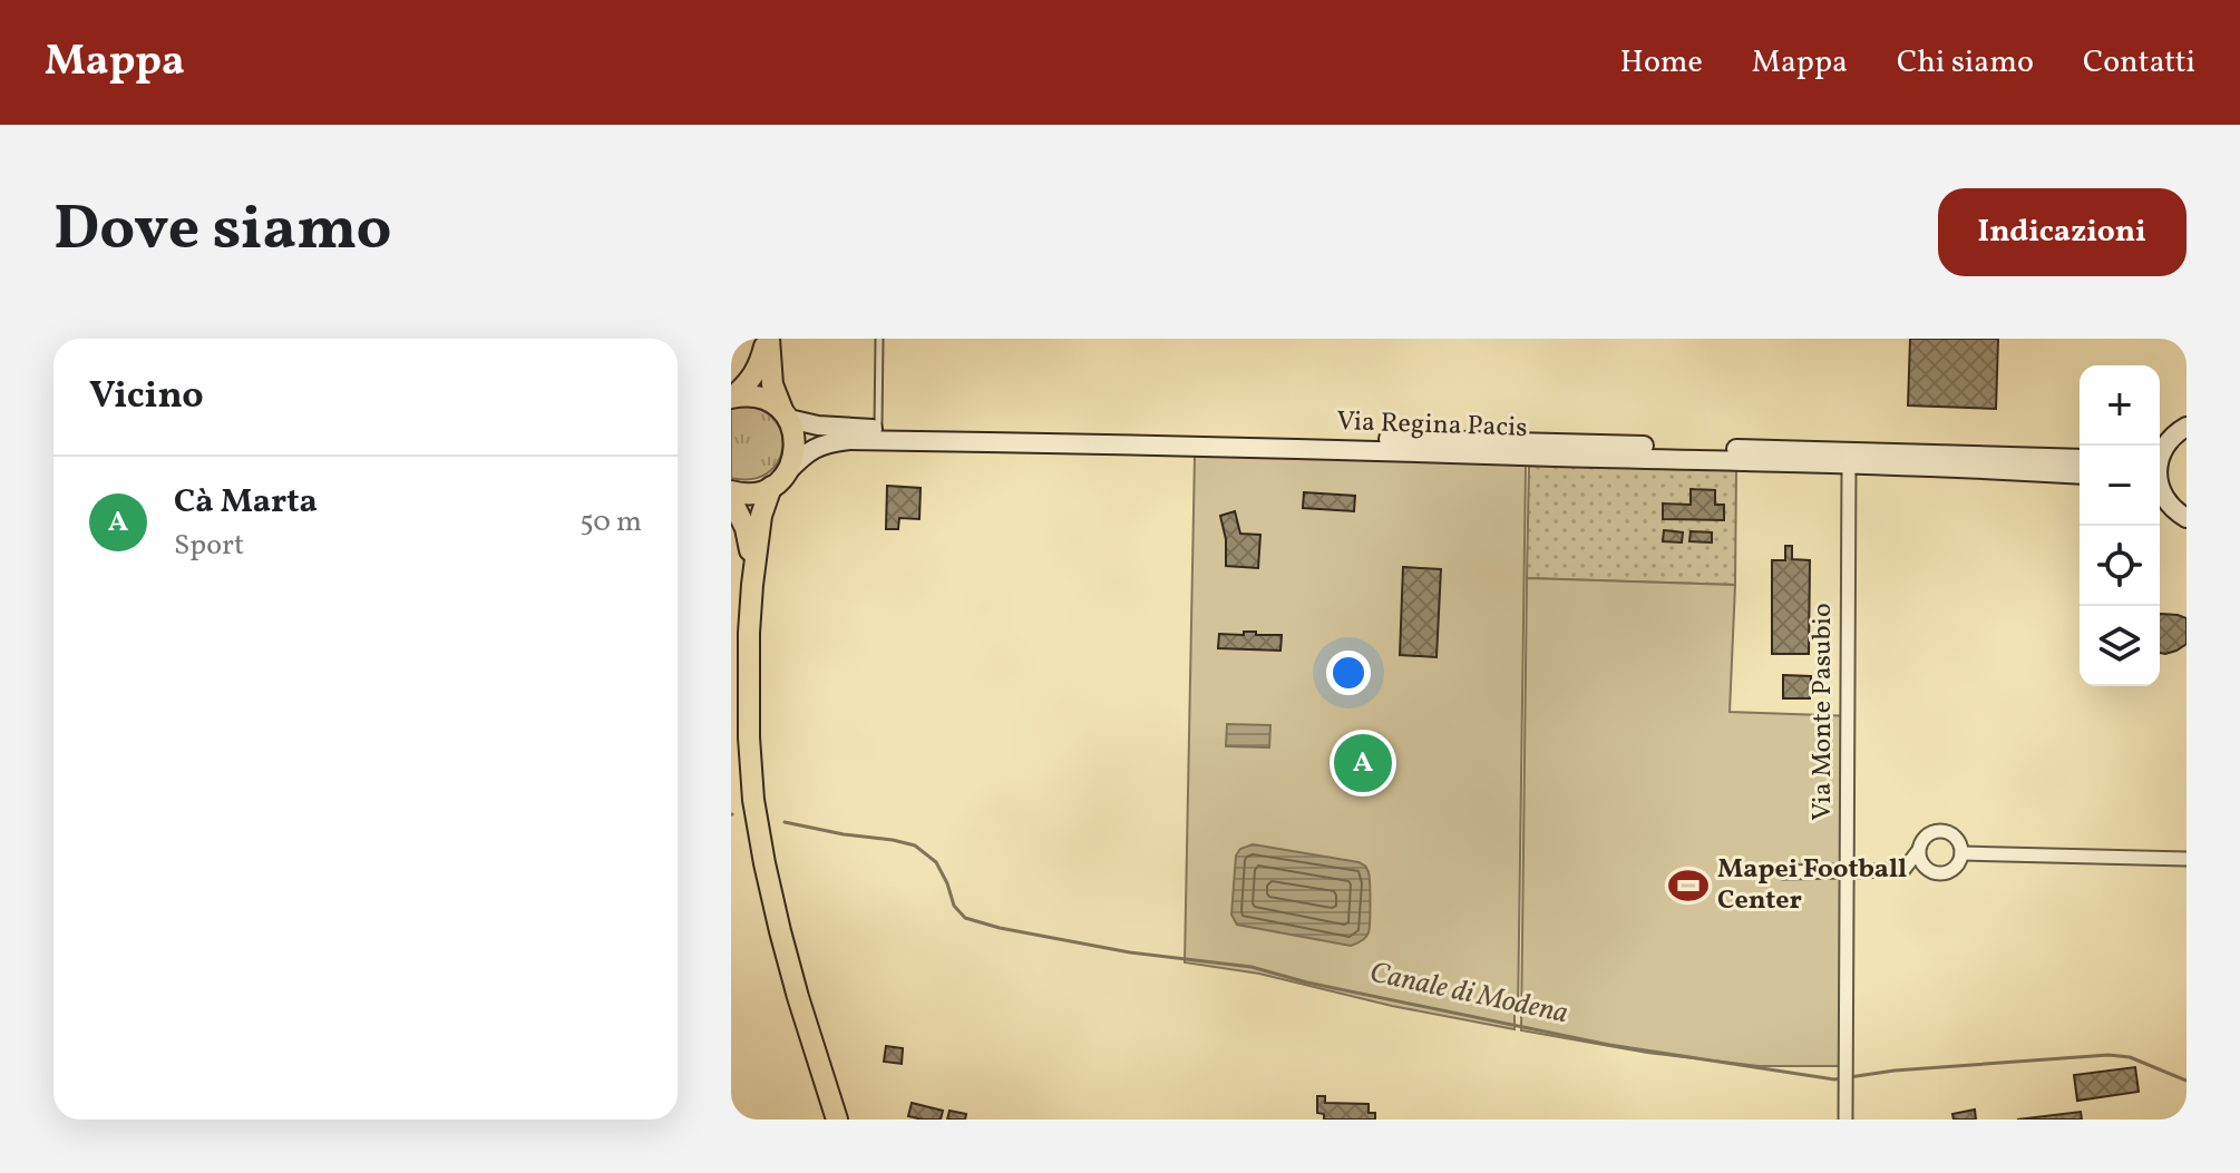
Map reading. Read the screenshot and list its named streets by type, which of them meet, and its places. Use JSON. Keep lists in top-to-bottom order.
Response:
{
  "streets": {
    "street": ["Via Regina Pacis", "Via Monte Pasubio"]
  },
  "crossings": [
    ["Via Regina Pacis", "Via Monte Pasubio"]
  ],
  "water": ["Canale di Modena"],
  "places": {
    "sports": ["Mapei Football Center"]
  },
  "page": {
    "header": "Mappa",
    "nav": [
      "Home",
      "Mappa",
      "Chi siamo",
      "Contatti"
    ],
    "title": "Dove siamo",
    "buttons": "Indicazioni",
    "heading": "Vicino",
    "map_buttons": ["+", "−"],
    "list": [
      {
        "mark": "A",
        "name": "Cà Marta",
        "note": "Sport",
        "value": "50 m"
      }
    ],
    "pins": "A"
  }
}
